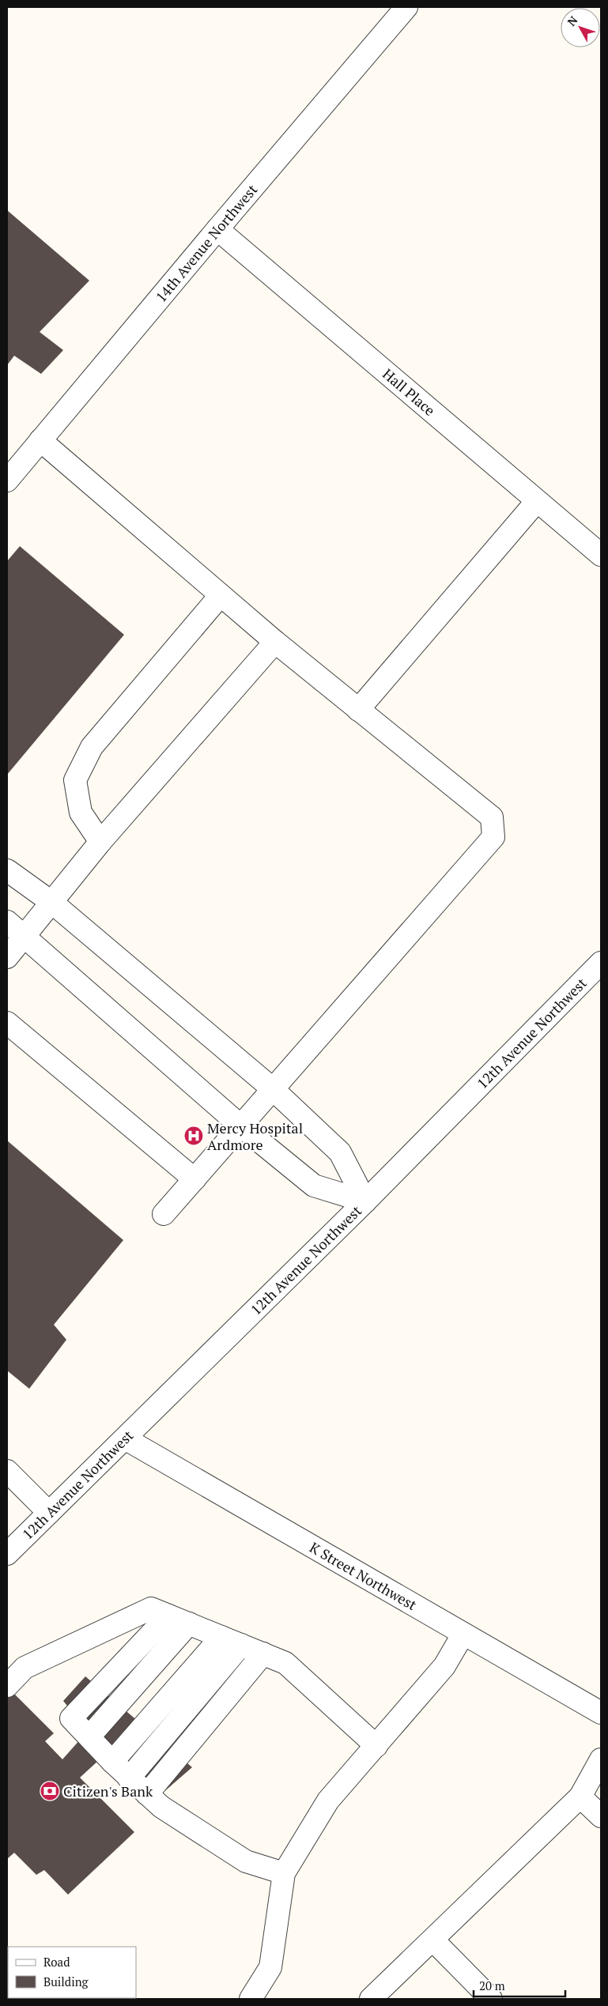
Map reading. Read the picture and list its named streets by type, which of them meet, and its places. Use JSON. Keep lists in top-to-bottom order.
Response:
{
  "streets": {
    "street": [
      "14th Avenue Northwest",
      "Hall Place",
      "12th Avenue Northwest",
      "K Street Northwest"
    ]
  },
  "crossings": [
    ["14th Avenue Northwest", "Hall Place"],
    ["12th Avenue Northwest", "K Street Northwest"]
  ],
  "places": {
    "hospital": ["Mercy Hospital Ardmore"],
    "bank": ["Citizen's Bank"]
  },
  "legend": ["Road", "Building"],
  "scale_bar": "20 m",
  "north": "top left"
}
